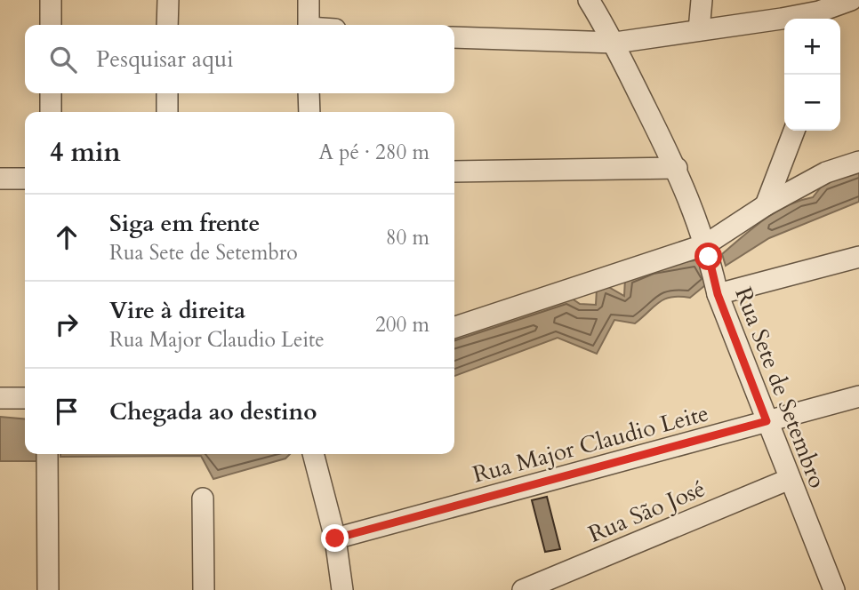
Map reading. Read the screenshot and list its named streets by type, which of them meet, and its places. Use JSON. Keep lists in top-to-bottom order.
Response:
{
  "streets": {
    "street": ["Rua Sete de Setembro", "Rua Major Claudio Leite", "Rua São José"]
  },
  "crossings": [
    ["Rua Sete de Setembro", "Rua Major Claudio Leite"],
    ["Rua Sete de Setembro", "Rua São José"]
  ],
  "page": {
    "map_buttons": ["+", "−"],
    "search": "Pesquisar aqui",
    "heading": ["4 min", "A pé · 280 m"],
    "list": [
      ["Siga em frente", "Rua Sete de Setembro", "80 m"],
      ["Vire à direita", "Rua Major Claudio Leite", "200 m"],
      "Chegada ao destino"
    ]
  }
}
